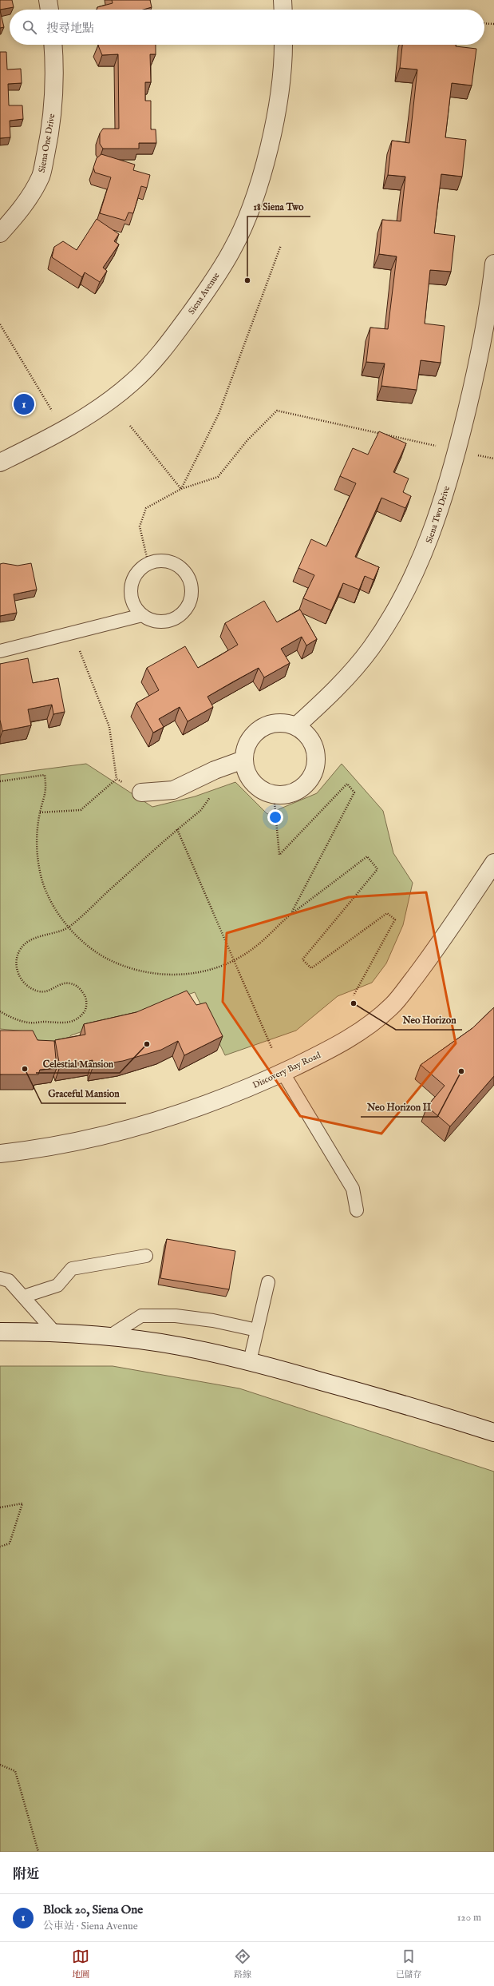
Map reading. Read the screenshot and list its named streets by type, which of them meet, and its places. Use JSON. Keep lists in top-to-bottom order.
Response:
{
  "streets": {
    "street": [
      "Siena One Drive",
      "Siena Avenue",
      "Siena Two Drive",
      "Discovery Bay Road"
    ]
  },
  "places": [
    "18 Siena Two",
    "Neo Horizon",
    "Celestial Mansion",
    "Graceful Mansion",
    "Neo Horizon II"
  ],
  "page": {
    "search": "搜尋地點",
    "pins": "1",
    "heading": "附近",
    "list": [
      {
        "mark": "1",
        "name": "Block 20, Siena One",
        "note": "公車站 · Siena Avenue",
        "value": "120 m"
      }
    ],
    "nav": ["地圖", "路線", "已儲存"]
  }
}
